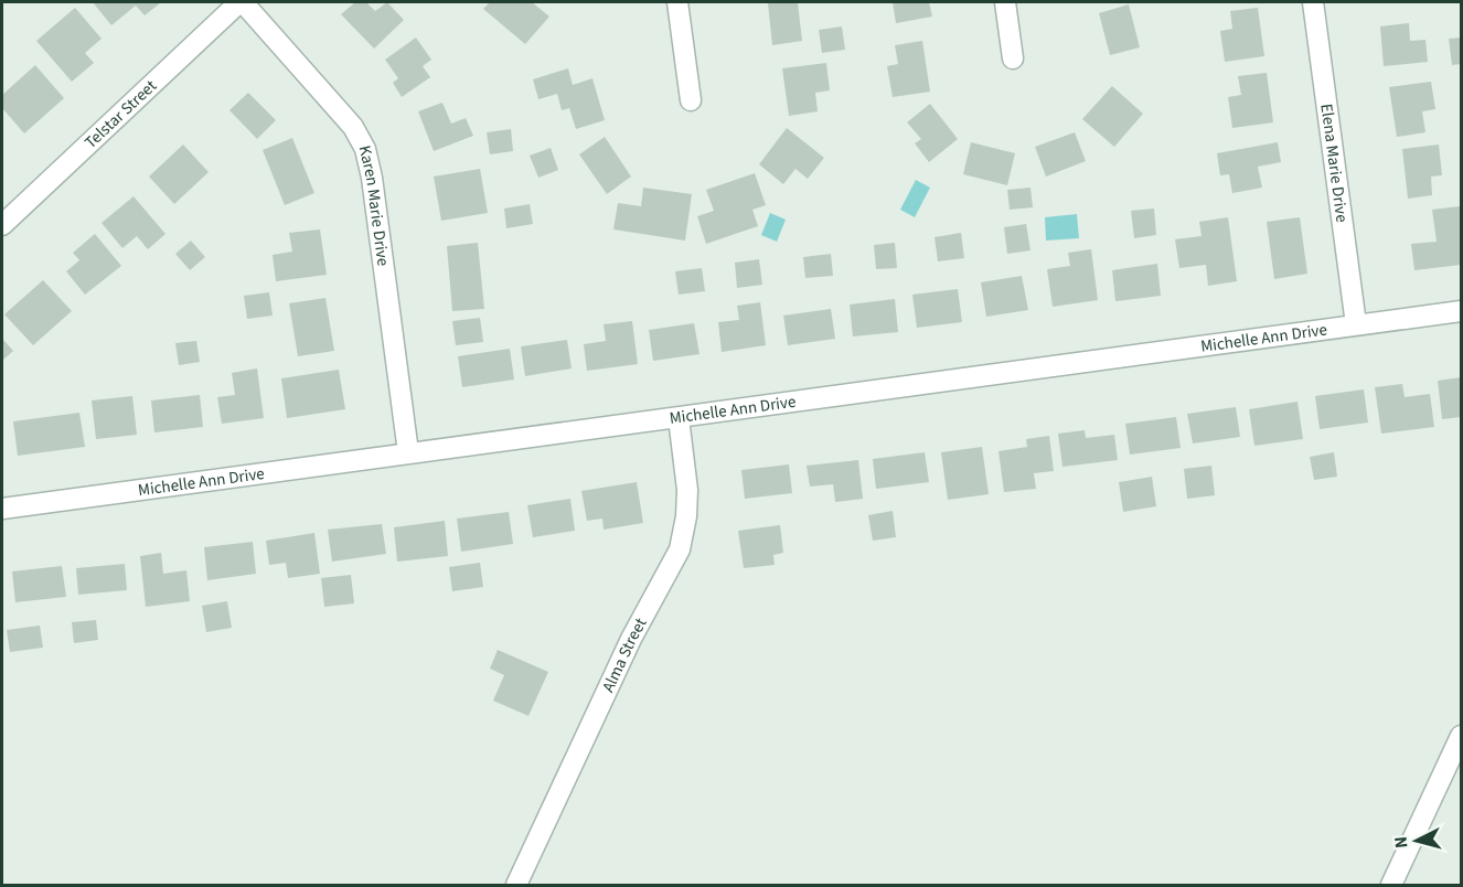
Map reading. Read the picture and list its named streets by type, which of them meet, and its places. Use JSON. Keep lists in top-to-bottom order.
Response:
{
  "streets": {
    "street": [
      "Telstar Street",
      "Elena Marie Drive",
      "Karen Marie Drive",
      "Michelle Ann Drive",
      "Alma Street"
    ]
  },
  "crossings": [
    ["Telstar Street", "Karen Marie Drive"],
    ["Elena Marie Drive", "Michelle Ann Drive"],
    ["Karen Marie Drive", "Michelle Ann Drive"],
    ["Michelle Ann Drive", "Alma Street"]
  ],
  "north": "left"
}
